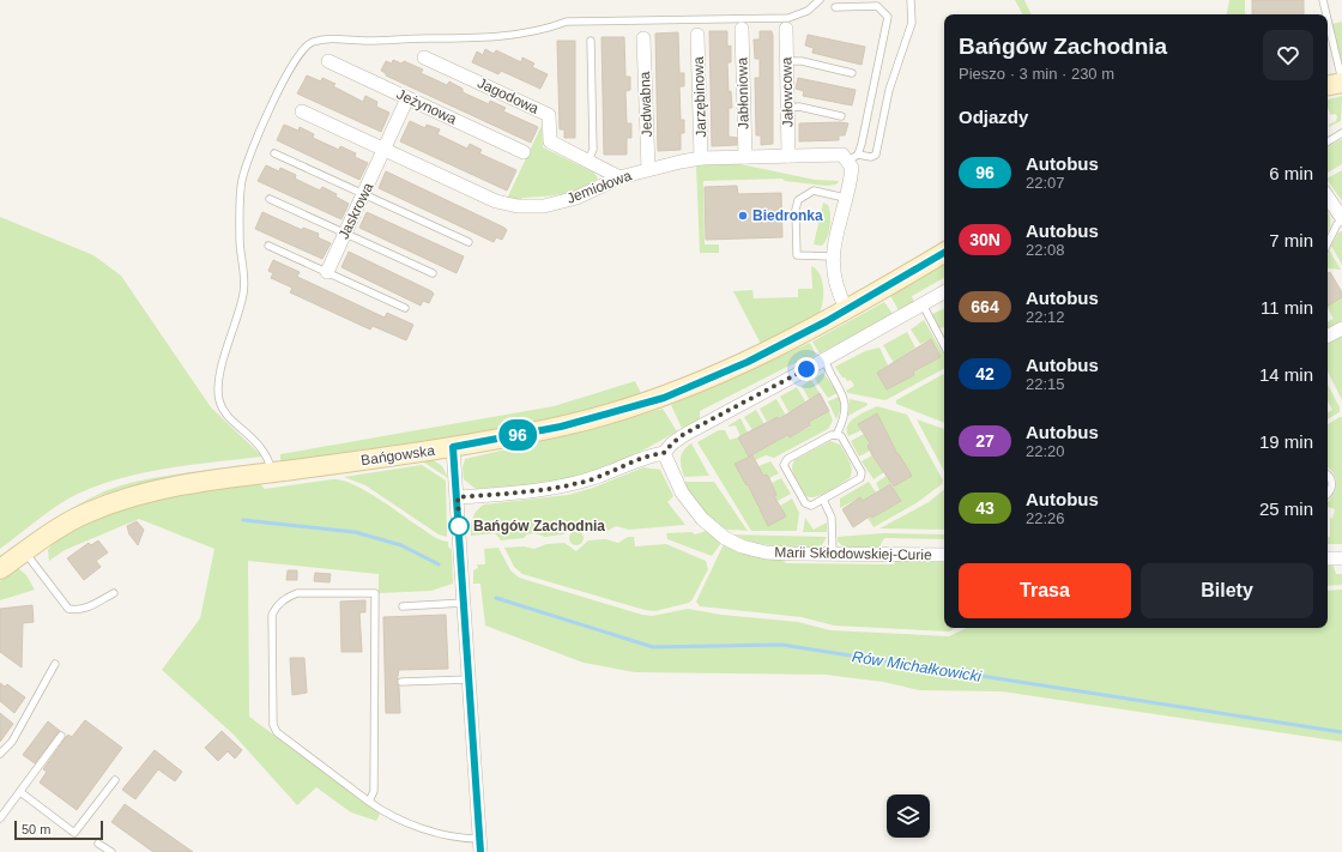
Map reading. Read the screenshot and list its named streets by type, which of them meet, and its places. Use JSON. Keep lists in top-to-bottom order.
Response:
{
  "streets": {
    "street": [
      "Jałowcowa",
      "Jabłoniowa",
      "Jagodowa",
      "Jarzębinowa",
      "Jedwabna",
      "Jeżynowa",
      "Jemiołowa",
      "Jaskrowa",
      "Bańgowska",
      "Marii Skłodowskiej-Curie"
    ]
  },
  "crossings": [
    ["Jałowcowa", "Jemiołowa"],
    ["Jabłoniowa", "Jemiołowa"],
    ["Jagodowa", "Jemiołowa"],
    ["Jarzębinowa", "Jemiołowa"],
    ["Jedwabna", "Jemiołowa"],
    ["Jeżynowa", "Jaskrowa"],
    ["Jemiołowa", "Jaskrowa"]
  ],
  "water": ["Rów Michałkowicki"],
  "places": ["Biedronka", "Bańgów Zachodnia"],
  "lines": ["bus line 96"],
  "scale_bar": "50 m",
  "page": {
    "on_map": "96",
    "heading": [
      ["Bańgów Zachodnia", "Pieszo · 3 min · 230 m"],
      "Odjazdy"
    ],
    "list": [
      {
        "mark": "96",
        "name": "Autobus",
        "note": "22:07",
        "value": "6 min"
      },
      {
        "mark": "30N",
        "name": "Autobus",
        "note": "22:08",
        "value": "7 min"
      },
      {
        "mark": "664",
        "name": "Autobus",
        "note": "22:12",
        "value": "11 min"
      },
      {
        "mark": "42",
        "name": "Autobus",
        "note": "22:15",
        "value": "14 min"
      },
      {
        "mark": "27",
        "name": "Autobus",
        "note": "22:20",
        "value": "19 min"
      },
      {
        "mark": "43",
        "name": "Autobus",
        "note": "22:26",
        "value": "25 min"
      }
    ],
    "buttons": ["Trasa", "Bilety"],
    "scale": "50 m"
  }
}
